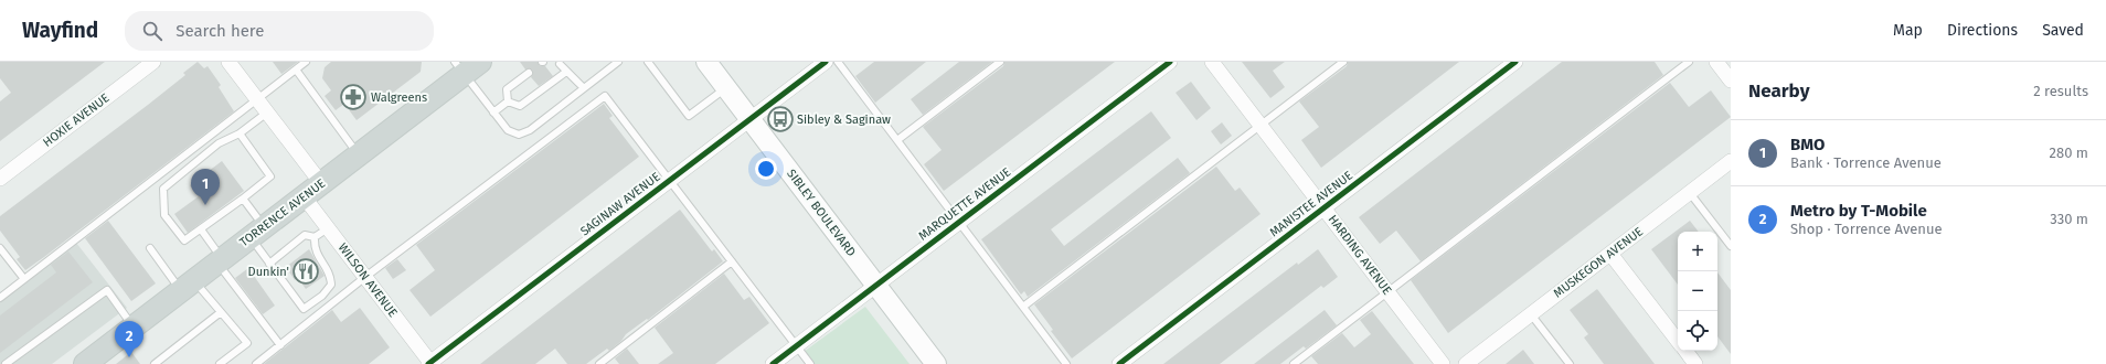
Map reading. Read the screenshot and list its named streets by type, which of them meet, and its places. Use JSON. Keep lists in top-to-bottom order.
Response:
{
  "streets": {
    "main road": ["TORRENCE AVENUE", "SIBLEY BOULEVARD"],
    "street": [
      "HOXIE AVENUE",
      "SAGINAW AVENUE",
      "MARQUETTE AVENUE",
      "MANISTEE AVENUE",
      "HARDING AVENUE",
      "MUSKEGON AVENUE",
      "WILSON AVENUE"
    ]
  },
  "crossings": [
    ["SAGINAW AVENUE", "SIBLEY BOULEVARD"],
    ["SAGINAW AVENUE", "WILSON AVENUE"],
    ["MARQUETTE AVENUE", "SIBLEY BOULEVARD"],
    ["MANISTEE AVENUE", "HARDING AVENUE"],
    ["TORRENCE AVENUE", "WILSON AVENUE"]
  ],
  "places": {
    "pharmacy": ["Walgreens"],
    "bus stop": ["Sibley & Saginaw"],
    "restaurant": ["Dunkin'"]
  },
  "page": {
    "header": "Wayfind",
    "search": "Search here",
    "nav": ["Map", "Directions", "Saved"],
    "heading": ["Nearby", "2 results"],
    "list": [
      {
        "mark": "1",
        "name": "BMO",
        "note": "Bank · Torrence Avenue",
        "value": "280 m"
      },
      {
        "mark": "2",
        "name": "Metro by T-Mobile",
        "note": "Shop · Torrence Avenue",
        "value": "330 m"
      }
    ],
    "pins": ["1", "2"],
    "map_buttons": ["+", "−"]
  }
}
